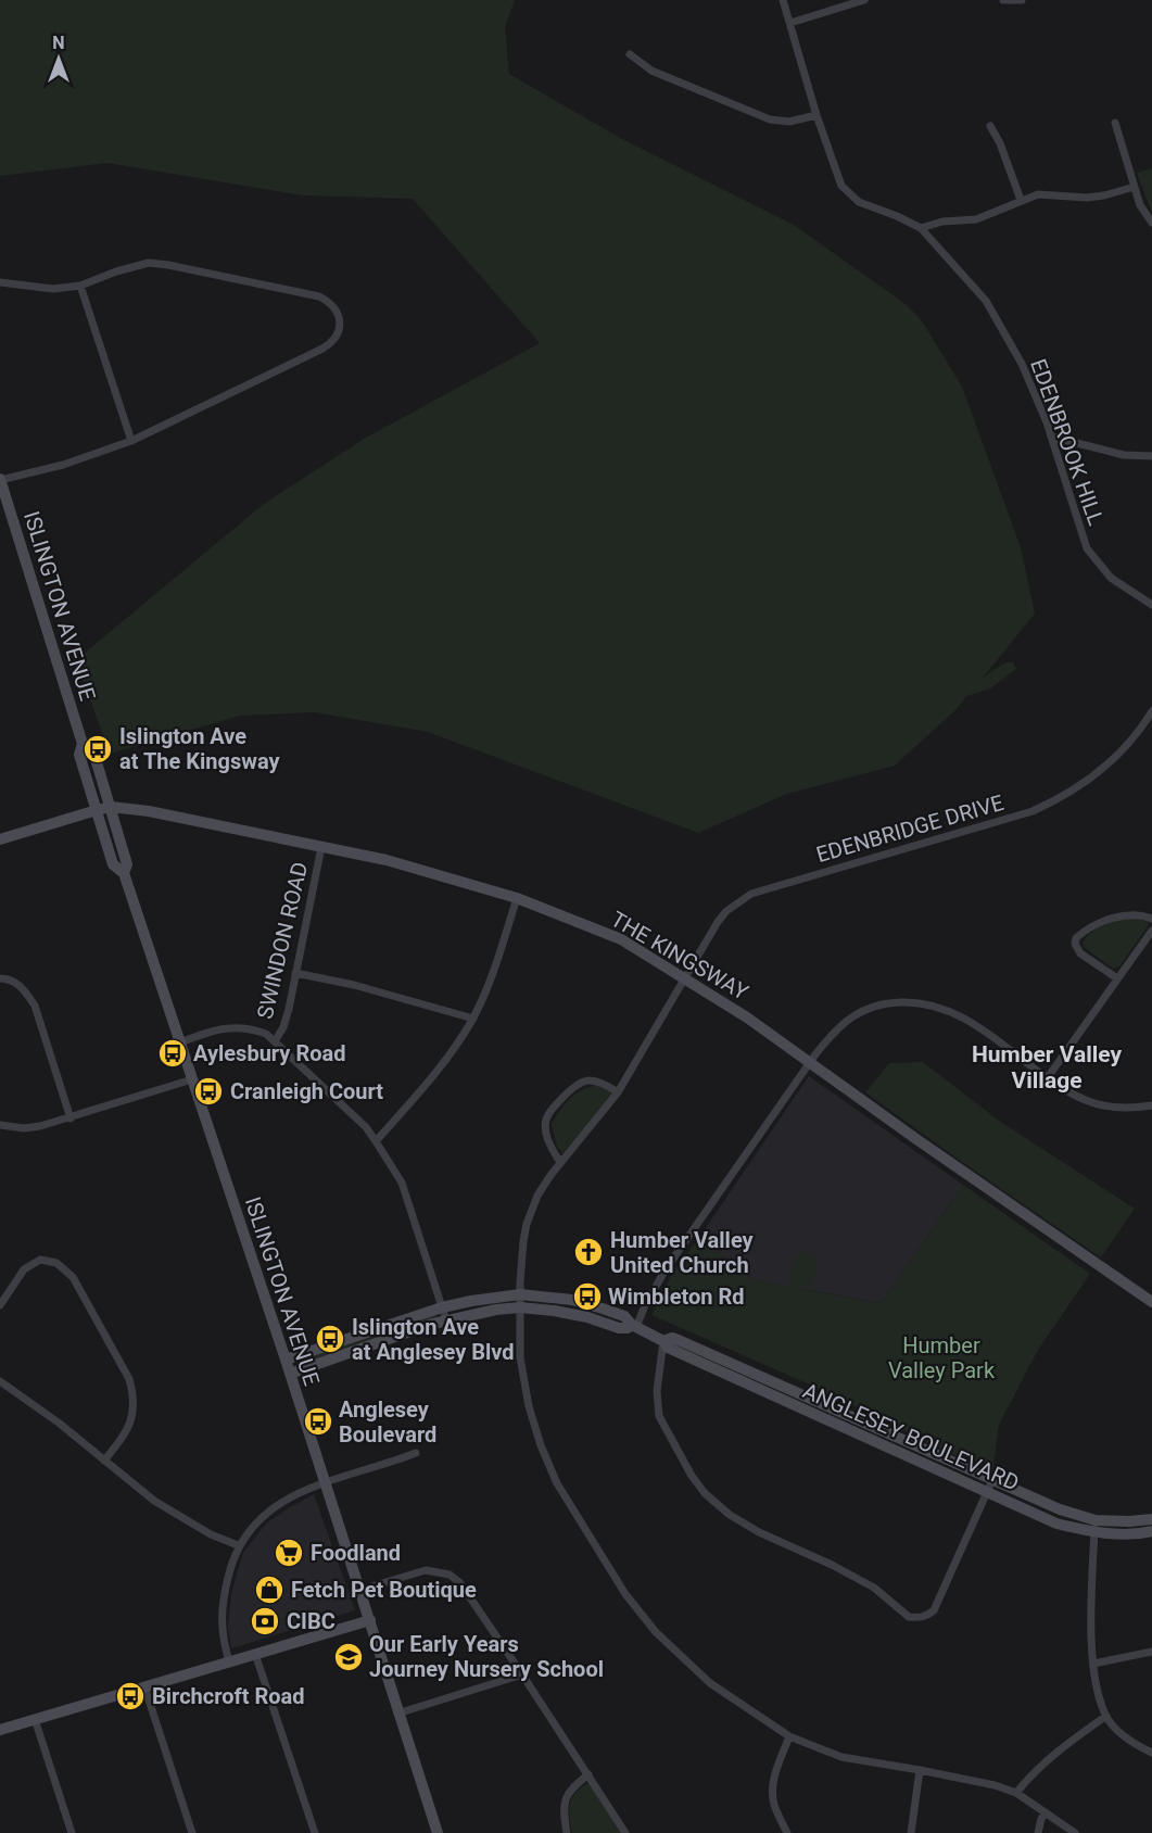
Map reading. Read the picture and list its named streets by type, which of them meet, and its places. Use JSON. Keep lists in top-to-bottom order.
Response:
{
  "streets": {
    "street": [
      "EDENBROOK HILL",
      "ISLINGTON AVENUE",
      "EDENBRIDGE DRIVE",
      "SWINDON ROAD",
      "THE KINGSWAY",
      "ANGLESEY BOULEVARD"
    ]
  },
  "crossings": [
    ["ISLINGTON AVENUE", "THE KINGSWAY"],
    ["ISLINGTON AVENUE", "ANGLESEY BOULEVARD"],
    ["EDENBRIDGE DRIVE", "THE KINGSWAY"],
    ["EDENBRIDGE DRIVE", "ANGLESEY BOULEVARD"],
    ["SWINDON ROAD", "THE KINGSWAY"]
  ],
  "districts": ["Humber Valley Village"],
  "parks": ["Humber Valley Park"],
  "places": {
    "bus stop": [
      "Islington Ave at The Kingsway",
      "Aylesbury Road",
      "Cranleigh Court",
      "Wimbleton Rd",
      "Islington Ave at Anglesey Blvd",
      "Anglesey Boulevard",
      "Birchcroft Road"
    ],
    "church": ["Humber Valley United Church"],
    "supermarket": ["Foodland"],
    "shop": ["Fetch Pet Boutique"],
    "bank": ["CIBC"],
    "school or university": ["Our Early Years Journey Nursery School"]
  },
  "north": "top"
}
